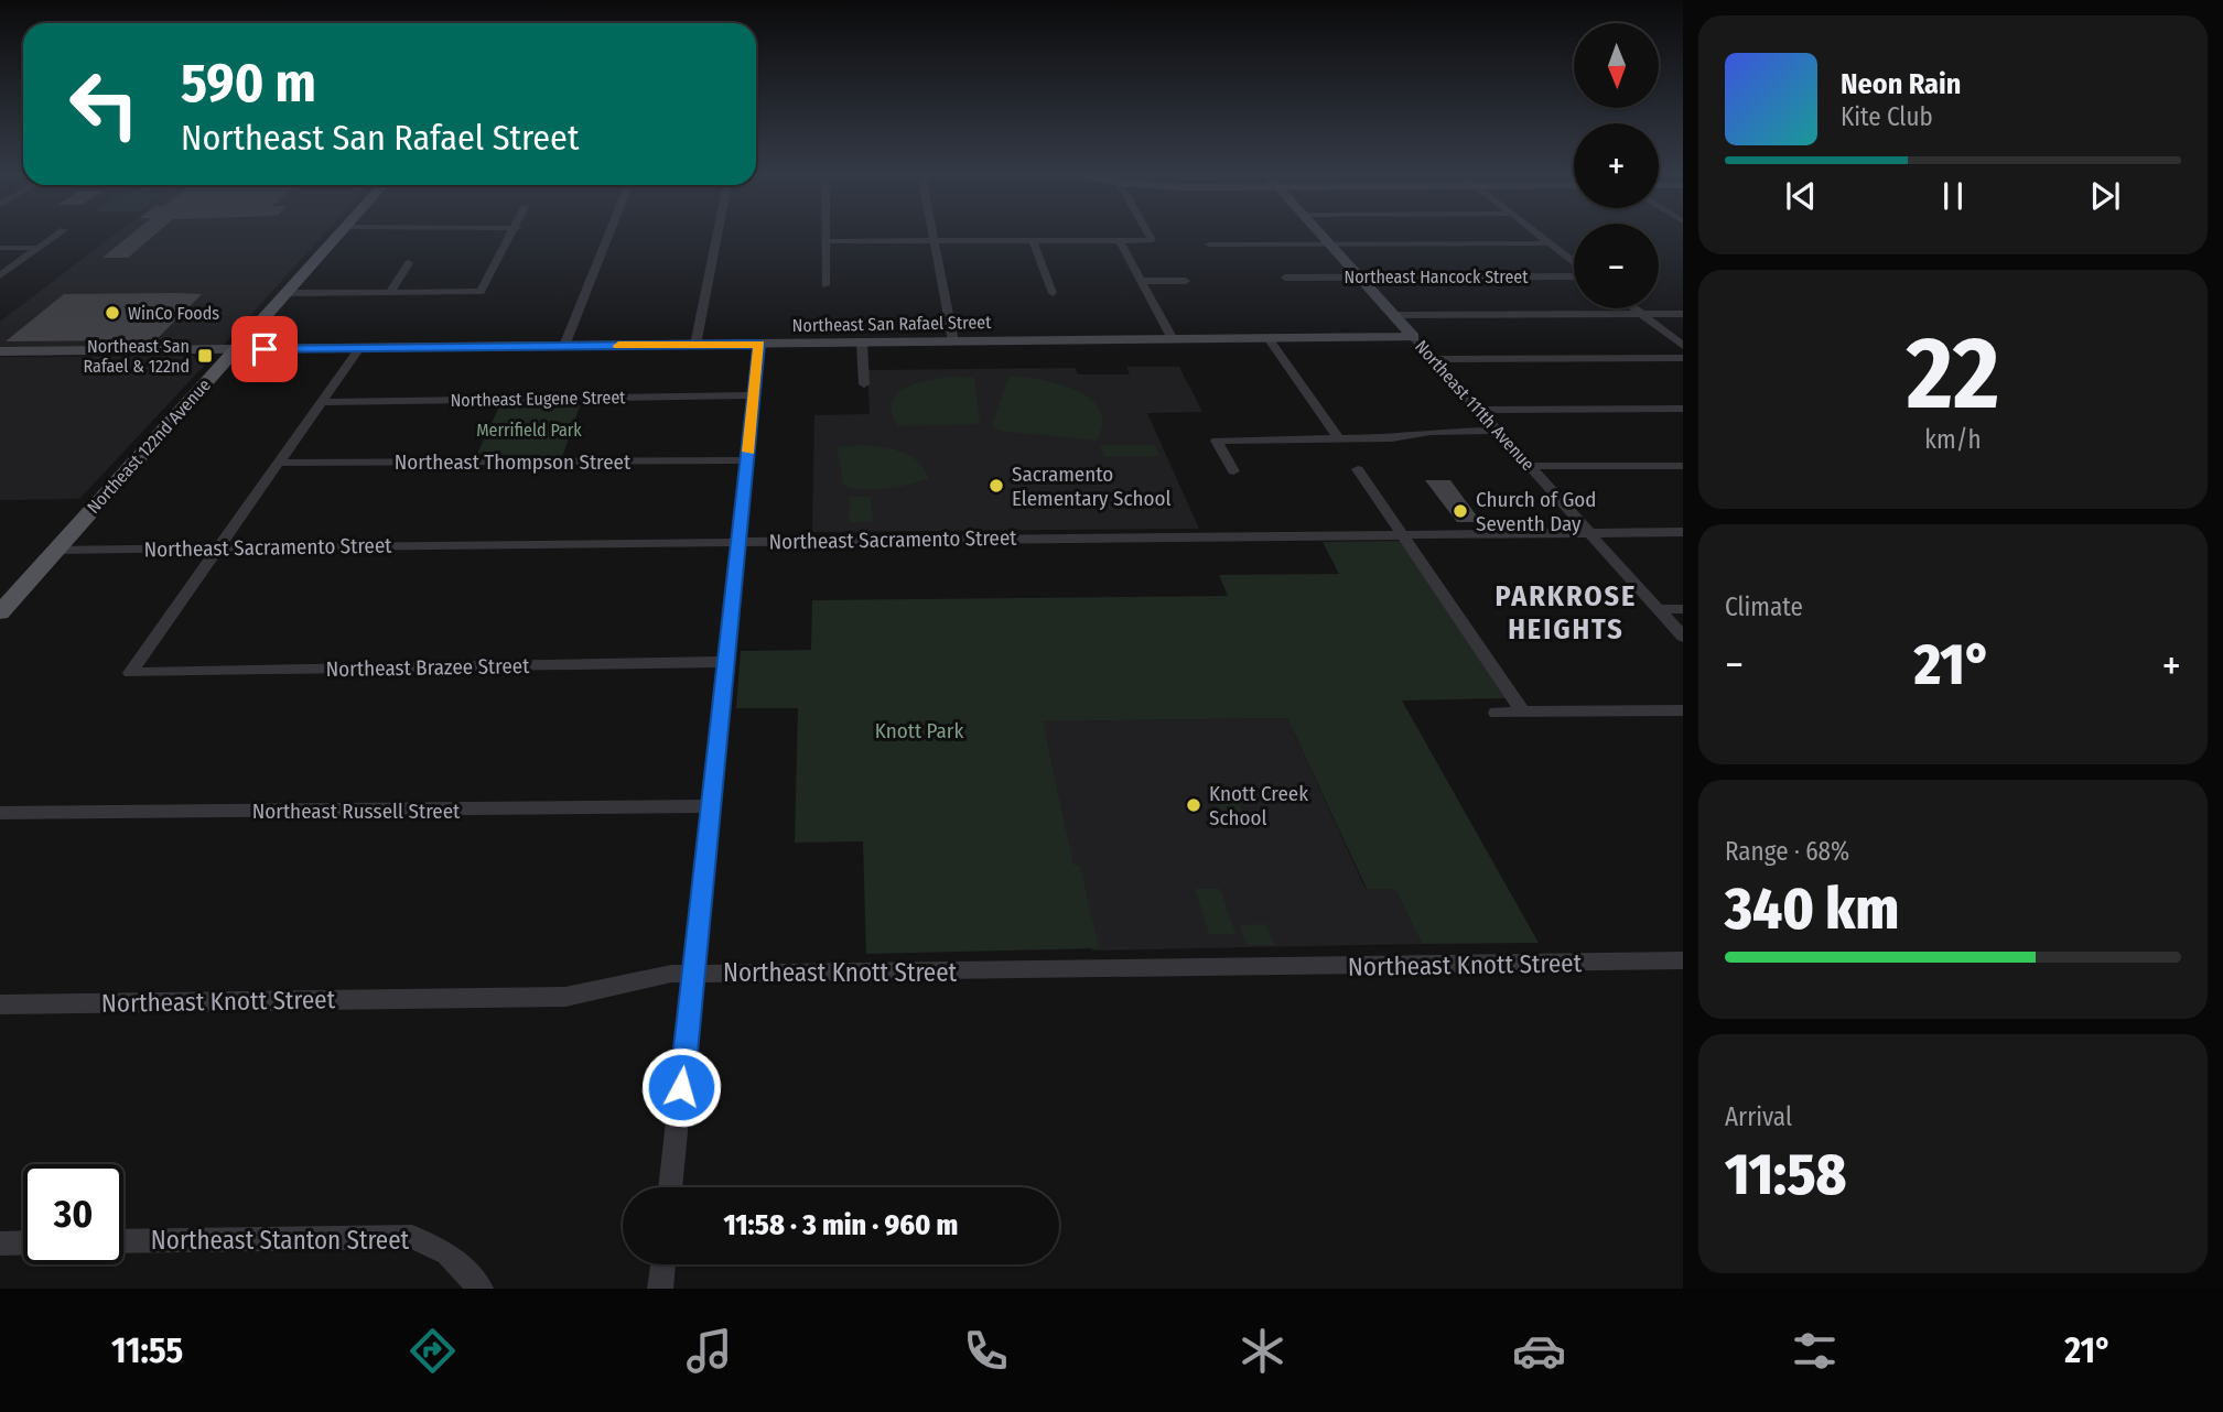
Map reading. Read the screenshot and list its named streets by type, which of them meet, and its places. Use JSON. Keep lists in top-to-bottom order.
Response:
{
  "streets": {
    "main road": ["Northeast 122nd Avenue"],
    "street": [
      "Northeast Hancock Street",
      "Northeast San Rafael Street",
      "Northeast Eugene Street",
      "Northeast 111th Avenue",
      "Northeast Thompson Street",
      "Northeast Sacramento Street",
      "Northeast Brazee Street",
      "Northeast Russell Street",
      "Northeast Knott Street",
      "Northeast Stanton Street"
    ]
  },
  "crossings": [
    ["Northeast Hancock Street", "Northeast 111th Avenue"],
    ["Northeast San Rafael Street", "Northeast 111th Avenue"],
    ["Northeast San Rafael Street", "Northeast 122nd Avenue"],
    ["Northeast 111th Avenue", "Northeast Sacramento Street"],
    ["Northeast 122nd Avenue", "Northeast Sacramento Street"],
    ["Northeast Sacramento Street", "Northeast Brazee Street"]
  ],
  "districts": ["PARKROSE HEIGHTS"],
  "parks": ["Merrifield Park", "Knott Park"],
  "places": {
    "other": [
      "WinCo Foods",
      "Sacramento Elementary School",
      "Church of God Seventh Day",
      "Knott Creek School"
    ],
    "transit": ["Northeast San Rafael & 122nd"]
  },
  "north": "bottom",
  "page": {
    "map_buttons": ["+", "−"],
    "turn": ["590 m", "Northeast San Rafael Street"],
    "song": ["Neon Rain", "Kite Club"],
    "tile": [
      ["22", "km/h"],
      "Climate",
      ["Range · 68%", "340 km"],
      ["Arrival", "11:58"]
    ],
    "heat": ["−", "21°", "+"],
    "limit": "30",
    "trip": "11:58 · 3 min · 960 m",
    "tabs": ["11:55", "21°"]
  }
}
